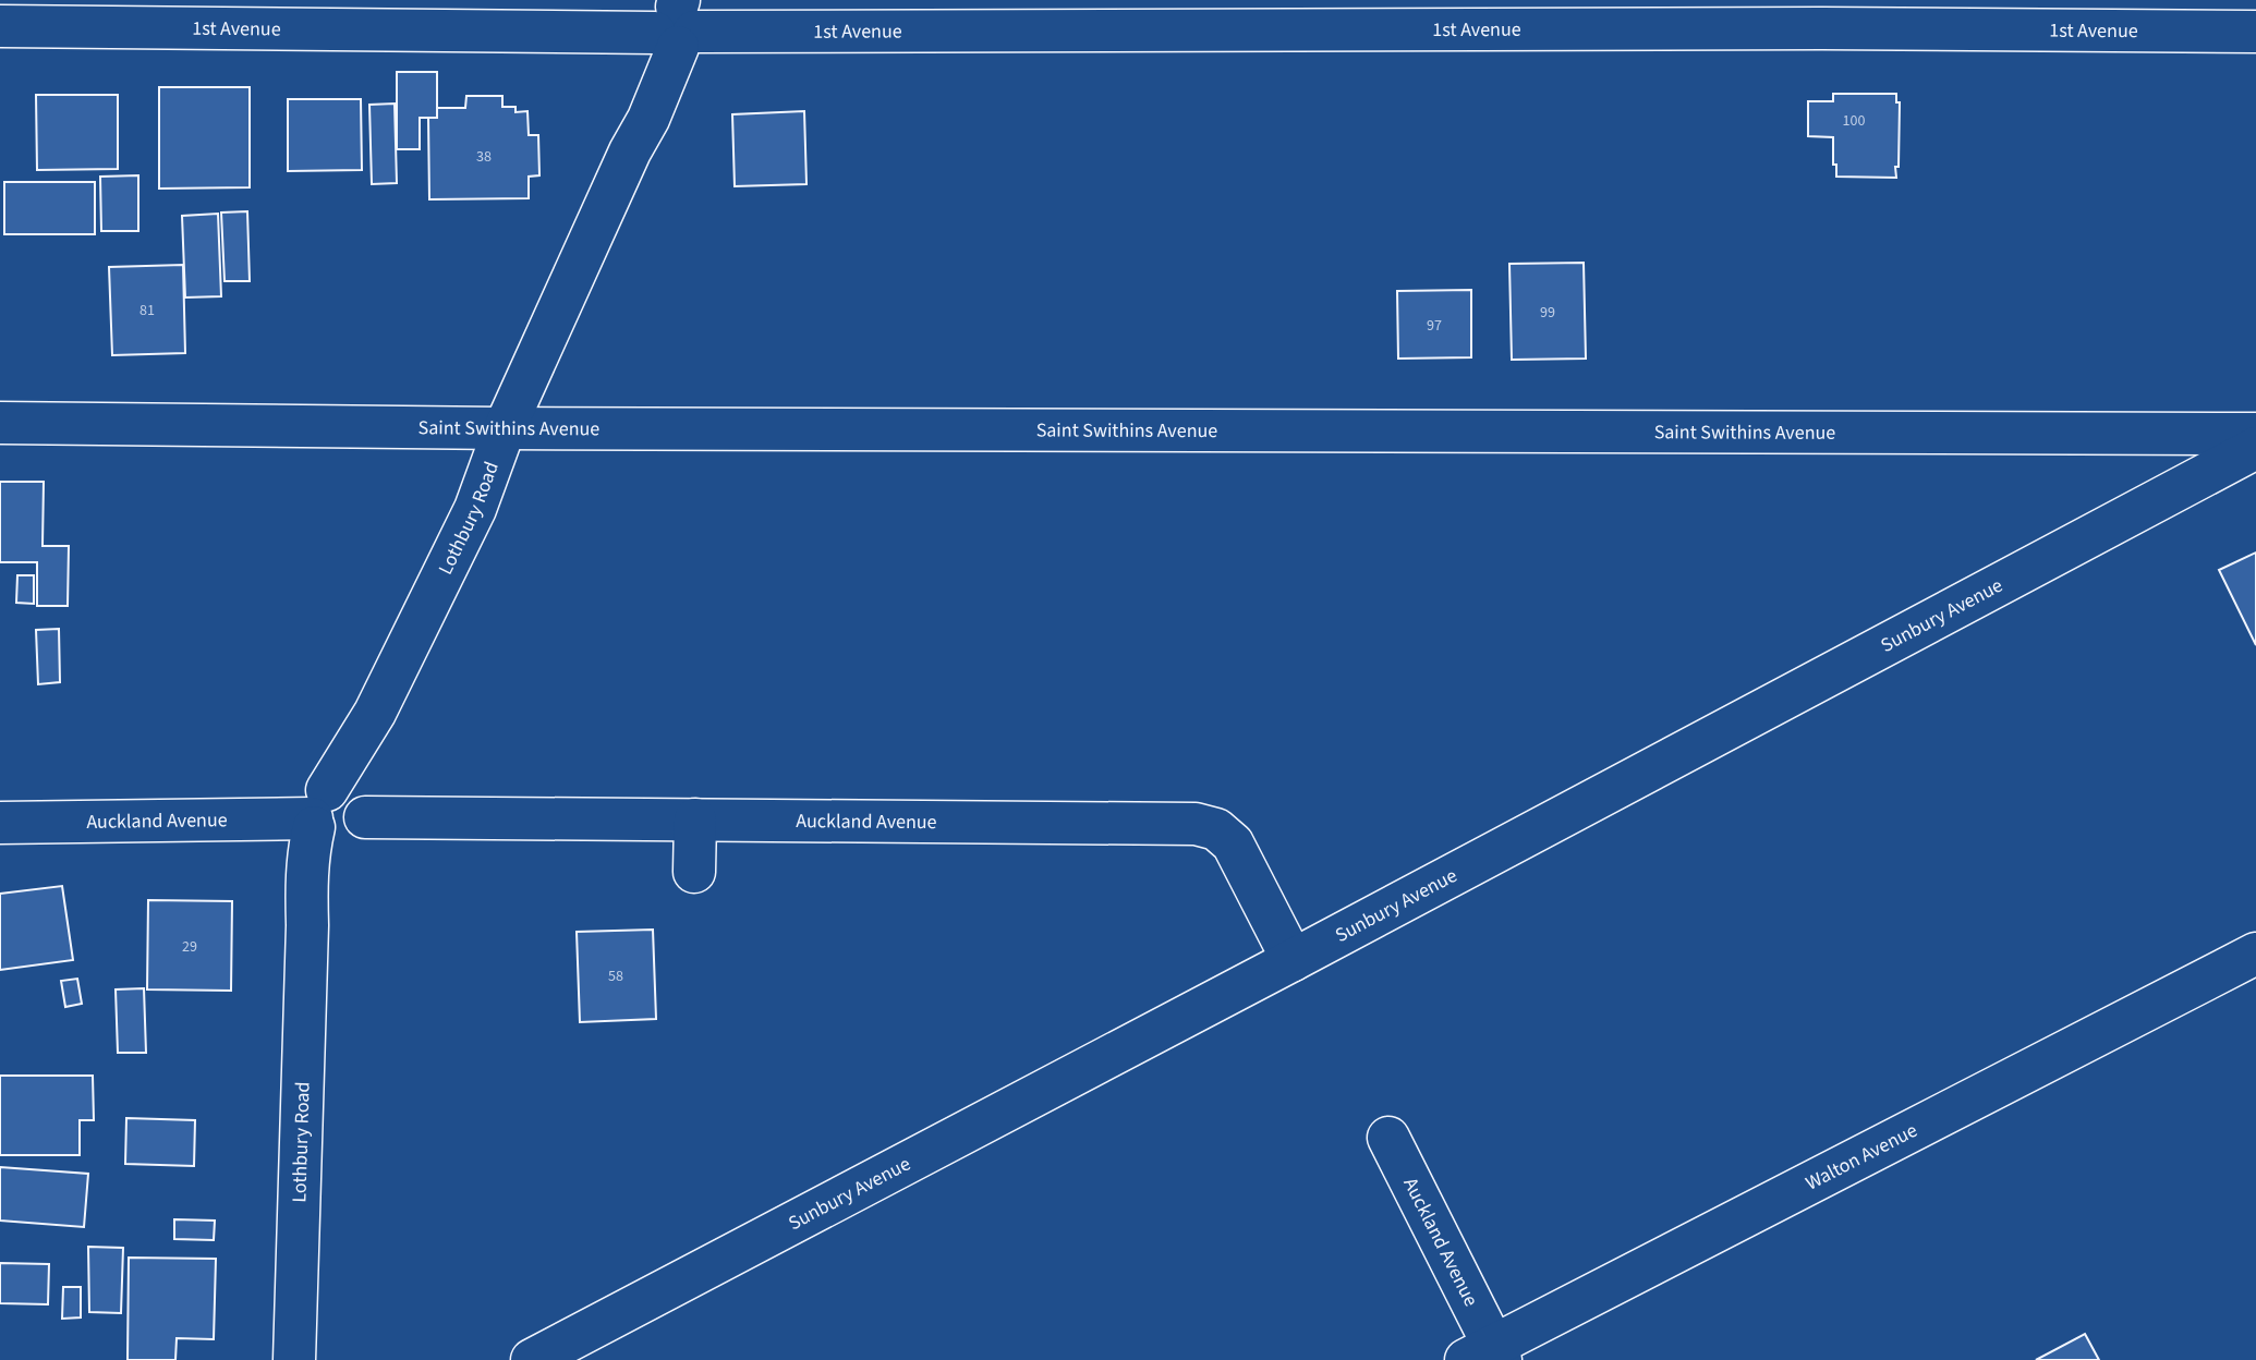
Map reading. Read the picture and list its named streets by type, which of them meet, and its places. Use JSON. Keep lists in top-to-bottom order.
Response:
{
  "streets": {
    "street": [
      "1st Avenue",
      "Saint Swithins Avenue",
      "Lothbury Road",
      "Sunbury Avenue",
      "Auckland Avenue",
      "Walton Avenue"
    ]
  },
  "crossings": [
    ["1st Avenue", "Lothbury Road"],
    ["Saint Swithins Avenue", "Lothbury Road"],
    ["Lothbury Road", "Auckland Avenue"],
    ["Sunbury Avenue", "Auckland Avenue"],
    ["Auckland Avenue", "Walton Avenue"]
  ],
  "house_numbers": [
    "100",
    "38",
    "81",
    "99",
    "97",
    "29",
    "58"
  ]
}
